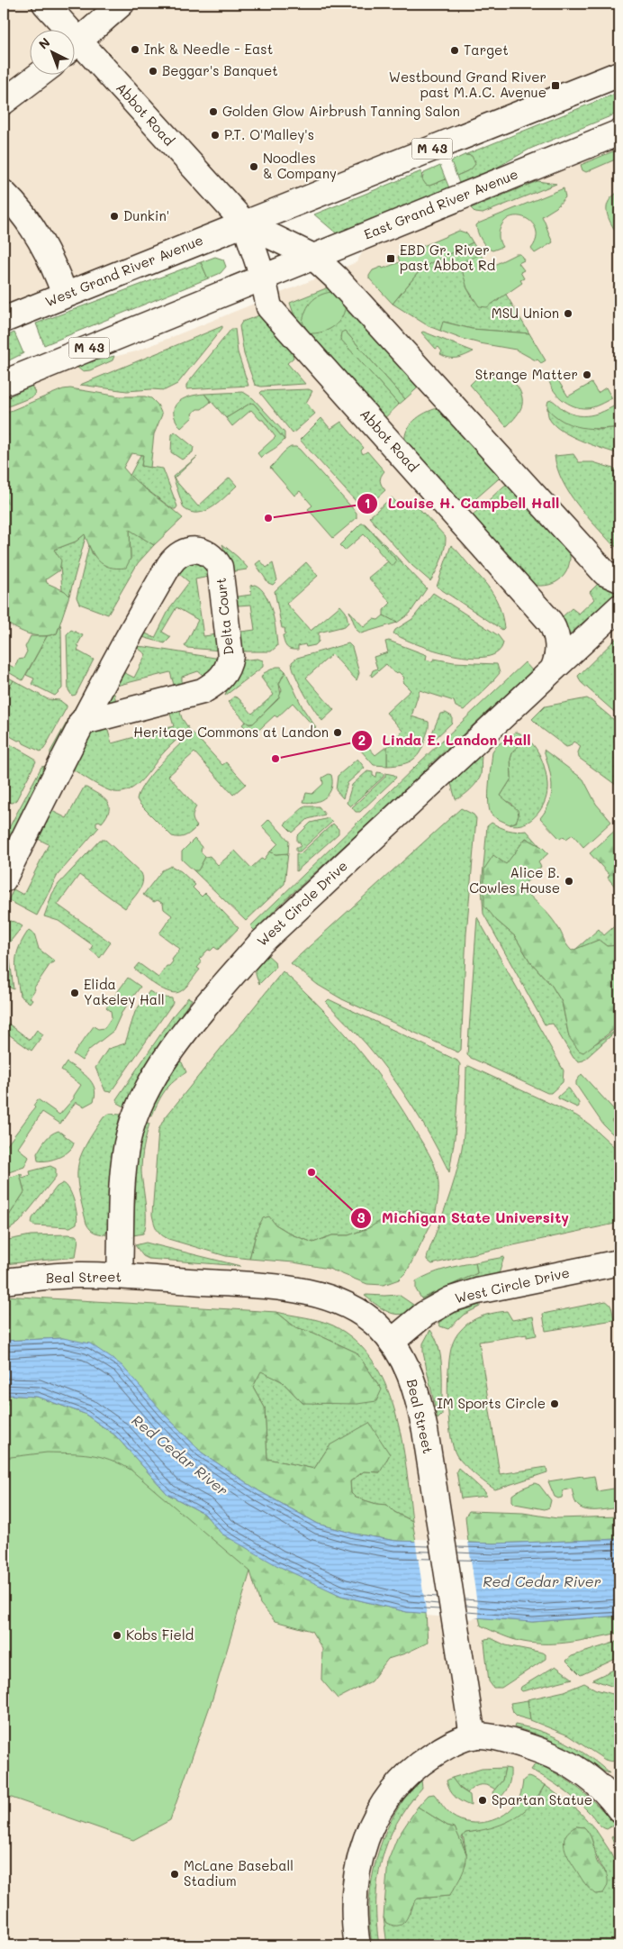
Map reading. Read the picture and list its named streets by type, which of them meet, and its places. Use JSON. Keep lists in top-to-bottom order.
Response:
{
  "streets": {
    "street": [
      "Abbot Road",
      "M 43",
      "East Grand River Avenue",
      "West Grand River Avenue",
      "Delta Court",
      "West Circle Drive",
      "Beal Street"
    ]
  },
  "crossings": [
    ["Abbot Road", "M 43"],
    ["Abbot Road", "East Grand River Avenue"],
    ["Abbot Road", "West Grand River Avenue"],
    ["Abbot Road", "West Circle Drive"],
    ["M 43", "East Grand River Avenue"],
    ["M 43", "West Grand River Avenue"],
    ["West Circle Drive", "Beal Street"]
  ],
  "water": ["Red Cedar River"],
  "places": {
    "other": [
      "Ink & Needle - East",
      "Target",
      "Beggar's Banquet",
      "Golden Glow Airbrush Tanning Salon",
      "P.T. O'Malley's",
      "Noodles & Company",
      "Dunkin'",
      "MSU Union",
      "Strange Matter",
      "Louise H. Campbell Hall",
      "Heritage Commons at Landon",
      "Linda E. Landon Hall",
      "Alice B. Cowles House",
      "Elida Yakeley Hall",
      "Michigan State University",
      "IM Sports Circle",
      "Kobs Field",
      "Spartan Statue",
      "McLane Baseball Stadium"
    ],
    "transit": ["Westbound Grand River past M.A.C. Avenue", "EBD Gr. River past Abbot Rd"]
  },
  "north": "top left"
}
